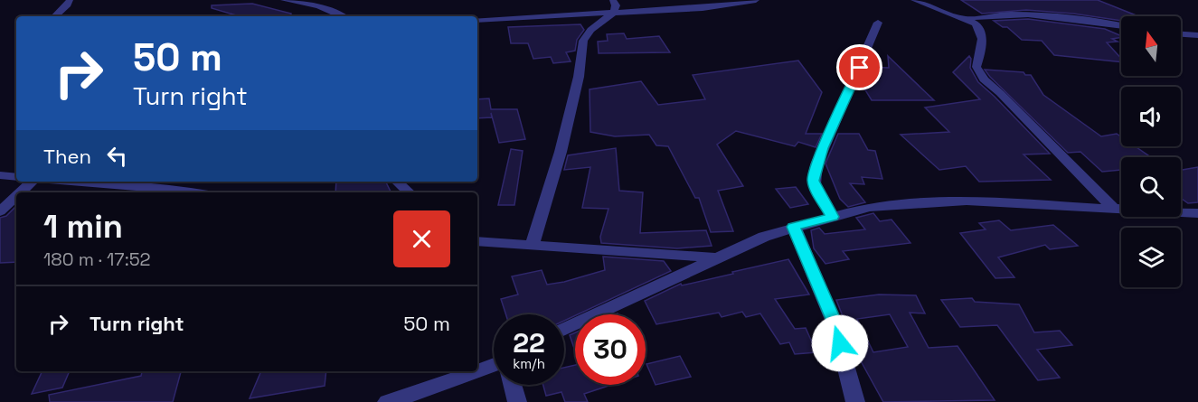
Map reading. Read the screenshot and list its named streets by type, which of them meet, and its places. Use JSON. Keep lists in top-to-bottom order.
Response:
{
  "north": "top",
  "page": {
    "turn": ["50 m", "Turn right"],
    "then": "Then",
    "heading": ["1 min", "180 m · 17:52"],
    "list": [
      {
        "name": "Turn right",
        "value": "50 m"
      }
    ],
    "speed": "22 km/h",
    "limit": "30"
  }
}
